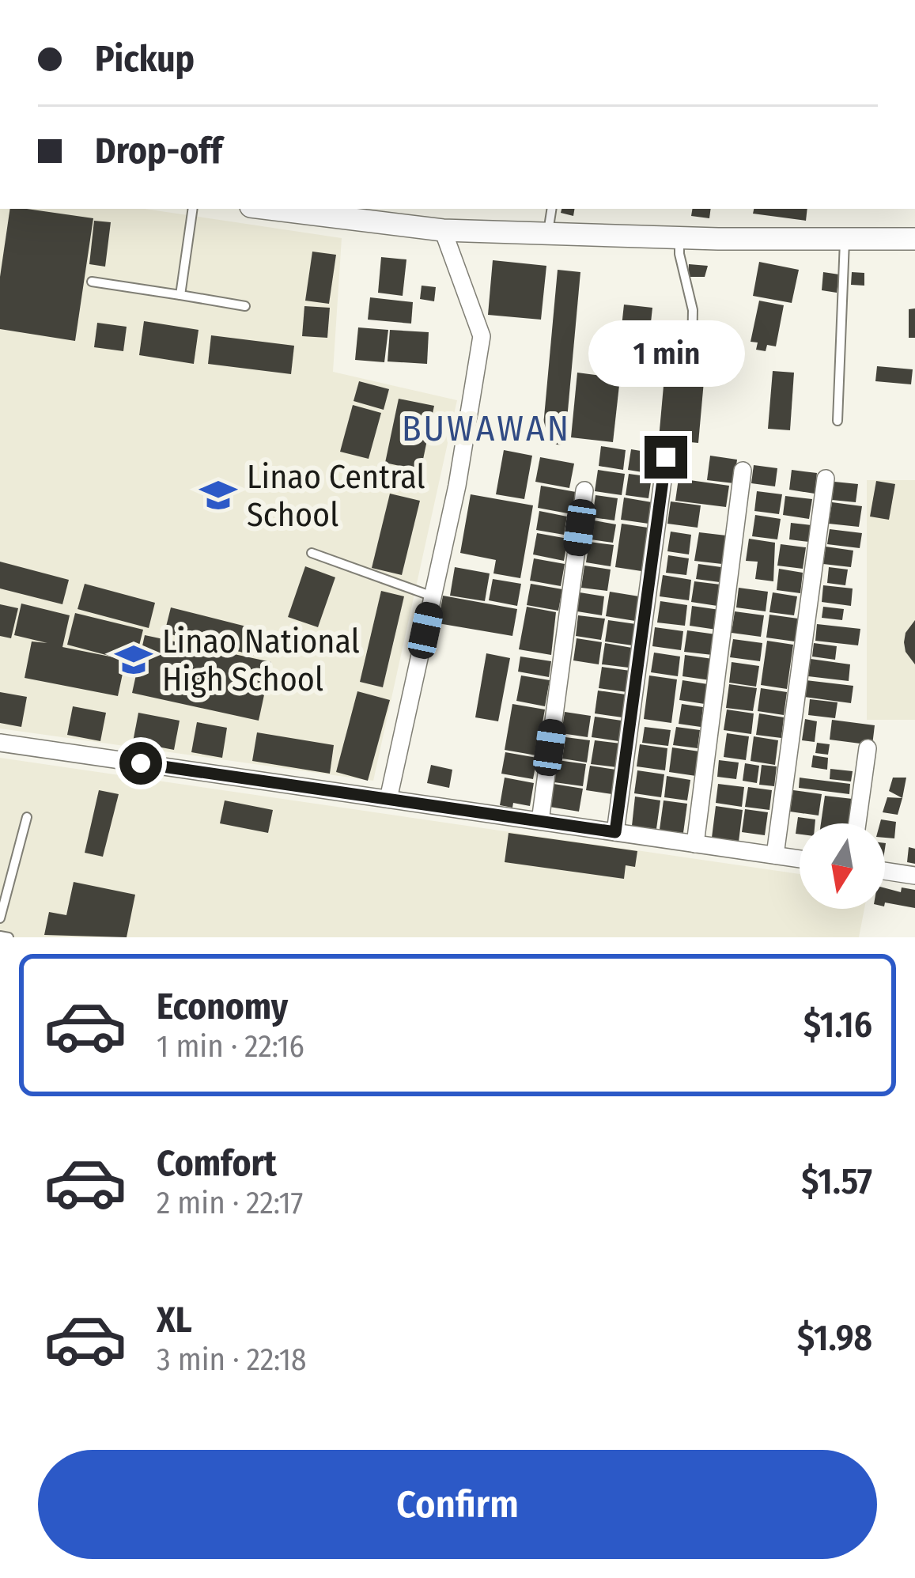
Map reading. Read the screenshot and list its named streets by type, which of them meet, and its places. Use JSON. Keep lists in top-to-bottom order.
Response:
{
  "districts": ["BUWAWAN"],
  "places": {
    "school or university": ["Linao Central School", "Linao National High School"]
  },
  "north": "bottom",
  "page": {
    "banner": ["Pickup", "Drop-off"],
    "bubble": "1 min",
    "list": [
      {
        "name": "Economy",
        "note": "1 min · 22:16",
        "value": "$1.16"
      },
      {
        "name": "Comfort",
        "note": "2 min · 22:17",
        "value": "$1.57"
      },
      {
        "name": "XL",
        "note": "3 min · 22:18",
        "value": "$1.98"
      }
    ],
    "buttons": "Confirm"
  }
}
